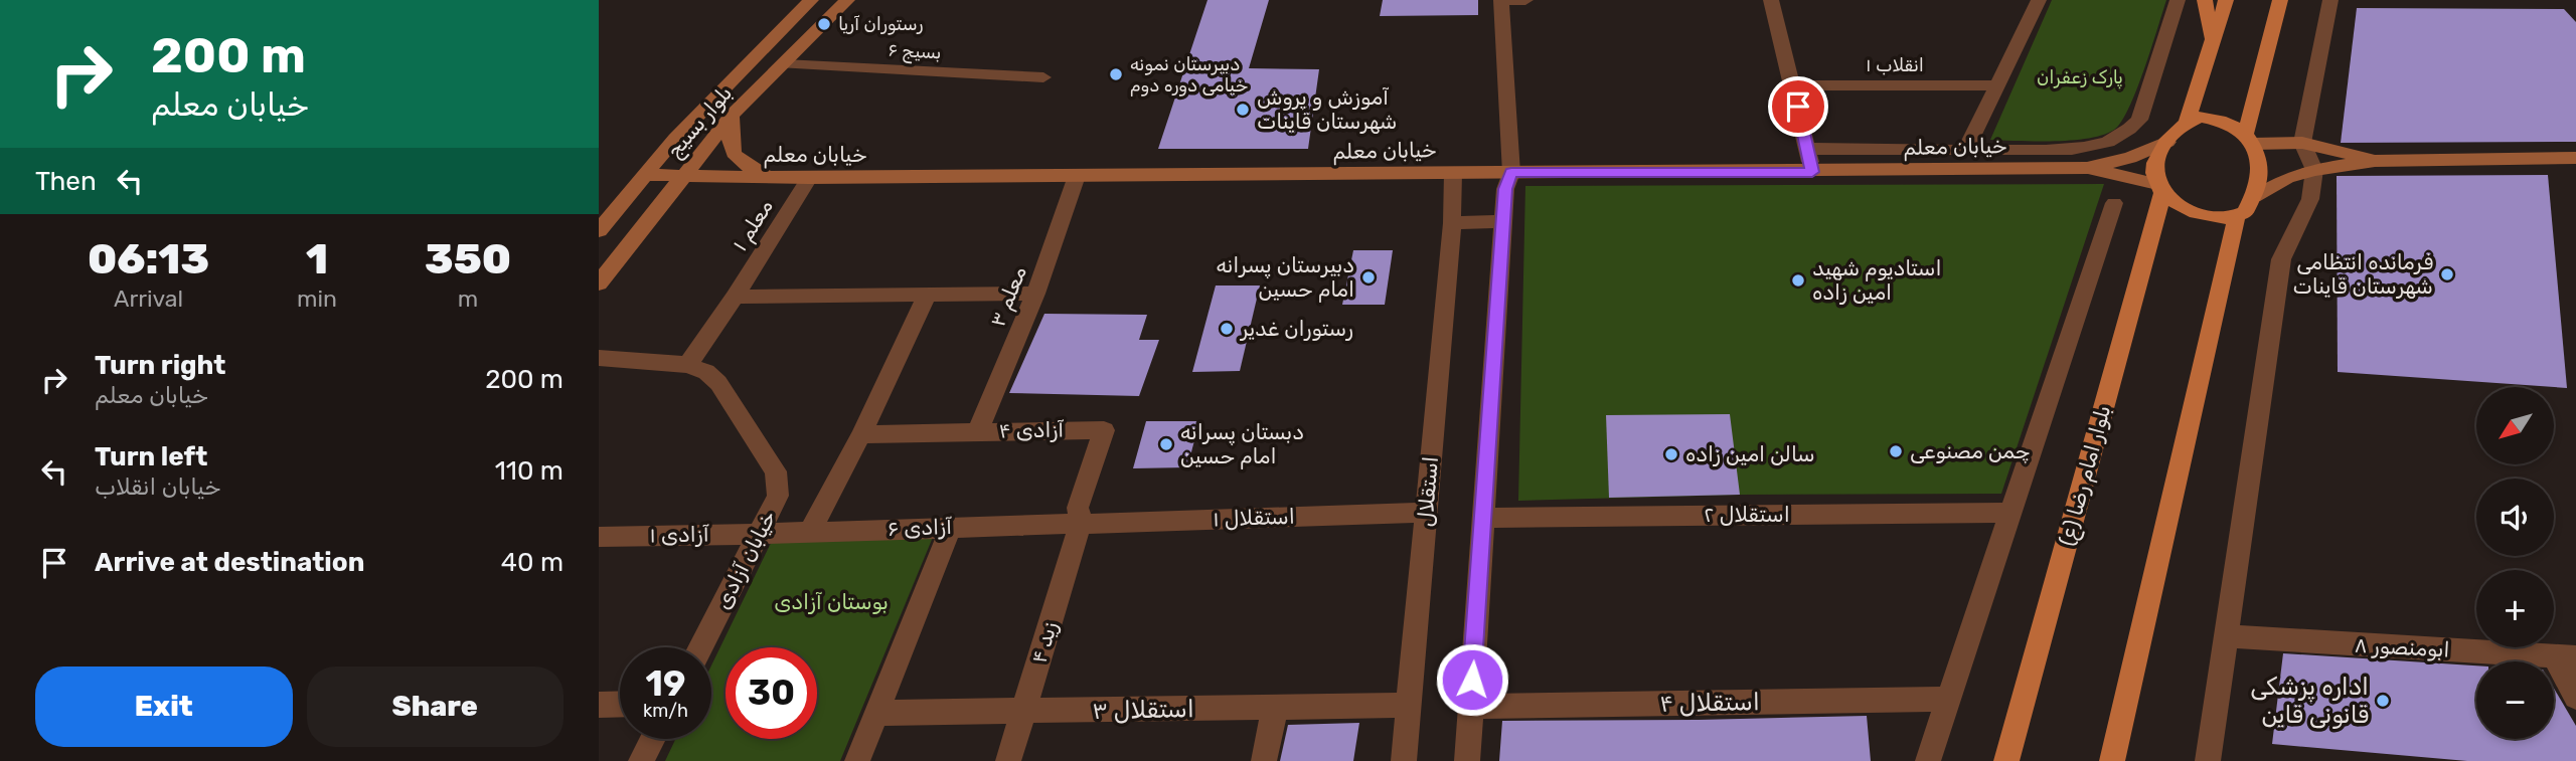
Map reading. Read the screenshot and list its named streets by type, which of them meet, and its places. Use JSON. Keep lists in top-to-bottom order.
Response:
{
  "streets": {
    "main road": ["بلوار امام رضا (ع)"],
    "street": [
      "بسیج ۶",
      "انقلاب ۱",
      "بلوار بسیج",
      "خیابان معلم",
      "معلم ۱",
      "معلم ۳",
      "آزادی ۴",
      "استقلال",
      "استقلال ۲",
      "استقلال ۱",
      "آزادی ۶",
      "آزادی ۱",
      "خیابان آزادی",
      "زید ۴",
      "ابومنصور ۸",
      "استقلال ۴",
      "استقلال ۳"
    ]
  },
  "crossings": [
    ["بسیج ۶", "بلوار بسیج"],
    ["بلوار بسیج", "خیابان معلم"],
    ["خیابان معلم", "معلم ۱"],
    ["خیابان معلم", "معلم ۳"],
    ["خیابان معلم", "استقلال"],
    ["معلم ۱", "خیابان آزادی"],
    ["معلم ۳", "آزادی ۴"],
    ["آزادی ۴", "استقلال ۱"],
    ["آزادی ۴", "آزادی ۶"],
    ["آزادی ۴", "زید ۴"],
    ["استقلال", "استقلال ۱"],
    ["استقلال", "استقلال ۳"],
    ["استقلال ۱", "آزادی ۶"],
    ["استقلال ۱", "زید ۴"],
    ["آزادی ۶", "آزادی ۱"],
    ["آزادی ۶", "خیابان آزادی"],
    ["آزادی ۶", "زید ۴"],
    ["آزادی ۱", "خیابان آزادی"],
    ["زید ۴", "استقلال ۳"]
  ],
  "parks": ["پارک زعفران", "بوستان آزادی"],
  "places": [
    "رستوران آریا",
    "دبیرستان نمونه خیامی دوره دوم",
    "آموزش و پروش شهرستان قاینات",
    "فرمانده انتظامی شهرستان قاینات",
    "دبیرستان پسرانه امام حسین",
    "استادیوم شهید امین زاده",
    "رستوران غدیر",
    "دبستان پسرانه امام حسین",
    "چمن مصنوعی",
    "سالن امین زاده",
    "اداره پزشکی قانونی قاین"
  ],
  "north": "bottom left",
  "page": {
    "turn": ["200 m", "خیابان معلم"],
    "then": "Then",
    "eta": [
      "06:13",
      "Arrival",
      "1",
      "min",
      "350",
      "m"
    ],
    "list": [
      {
        "name": "Turn right",
        "note": "خیابان معلم",
        "value": "200 m"
      },
      {
        "name": "Turn left",
        "note": "خیابان انقلاب",
        "value": "110 m"
      },
      {
        "name": "Arrive at destination",
        "value": "40 m"
      }
    ],
    "map_buttons": ["+", "−"],
    "speed": "19 km/h",
    "limit": "30",
    "buttons": ["Exit", "Share"]
  }
}
